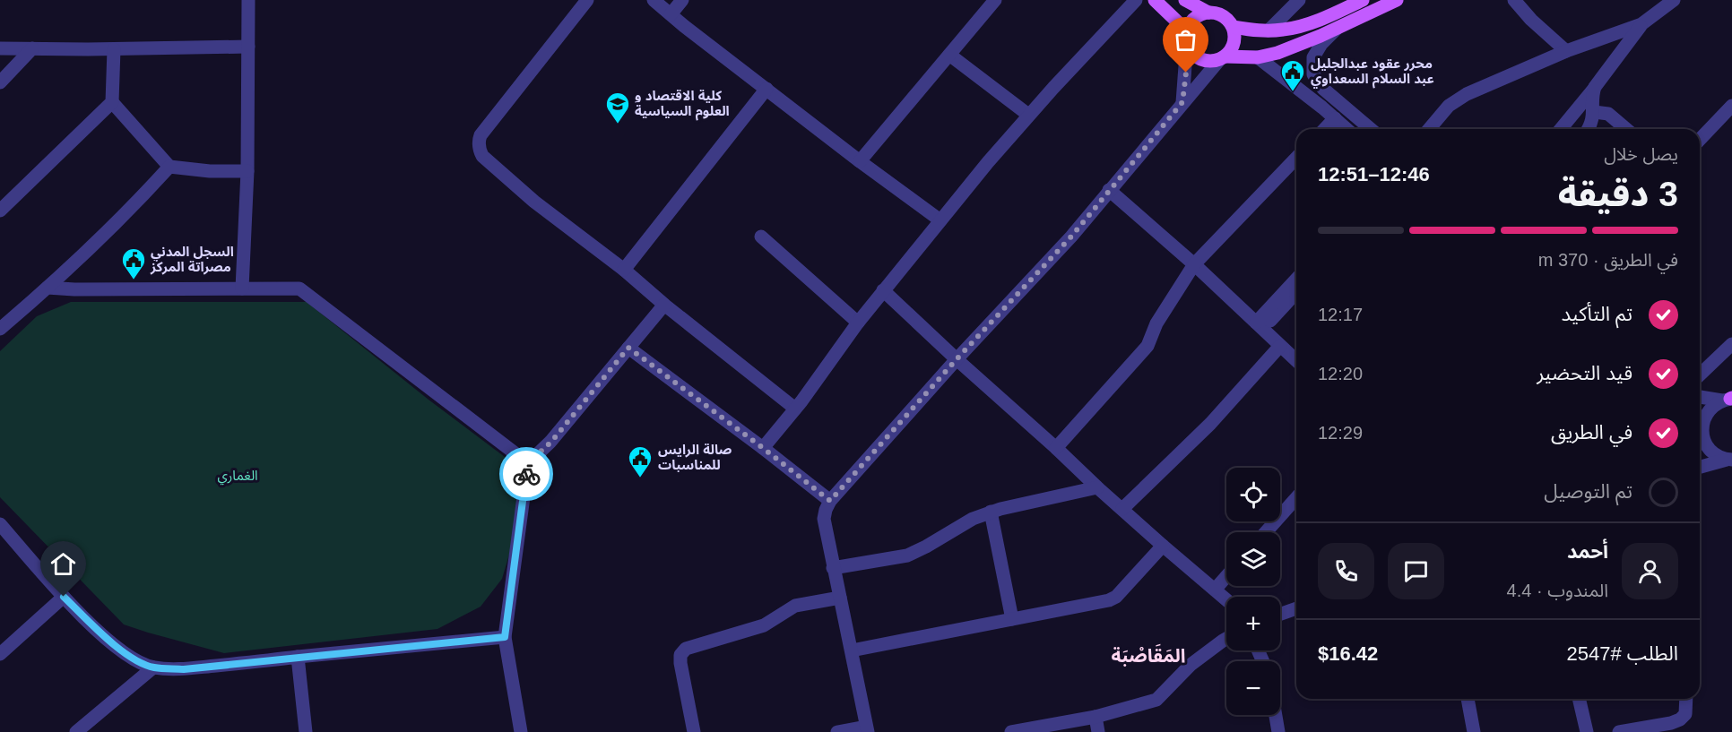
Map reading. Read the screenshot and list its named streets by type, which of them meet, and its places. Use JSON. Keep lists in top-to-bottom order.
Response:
{
  "districts": ["المَقَاصْبَة"],
  "parks": ["الغماري"],
  "places": {
    "public building": ["محرر عقود عبدالجليل عبد السلام السعداوي", "السجل المدني مصراتة المركز", "صالة الرايس للمناسبات"],
    "school or university": ["كلية الاقتصاد و العلوم السياسية"]
  },
  "page": {
    "heading": ["3 دقيقة", "يصل خلال", "12:46–12:51"],
    "panel": [
      "أحمد",
      "المندوب · 4.4",
      "الطلب #2547",
      "$16.42"
    ],
    "bar": "في الطريق · 370 m",
    "list": [
      ["تم التأكيد", "12:17"],
      ["قيد التحضير", "12:20"],
      ["في الطريق", "12:29"],
      "تم التوصيل"
    ],
    "map_buttons": ["+", "−"]
  }
}
